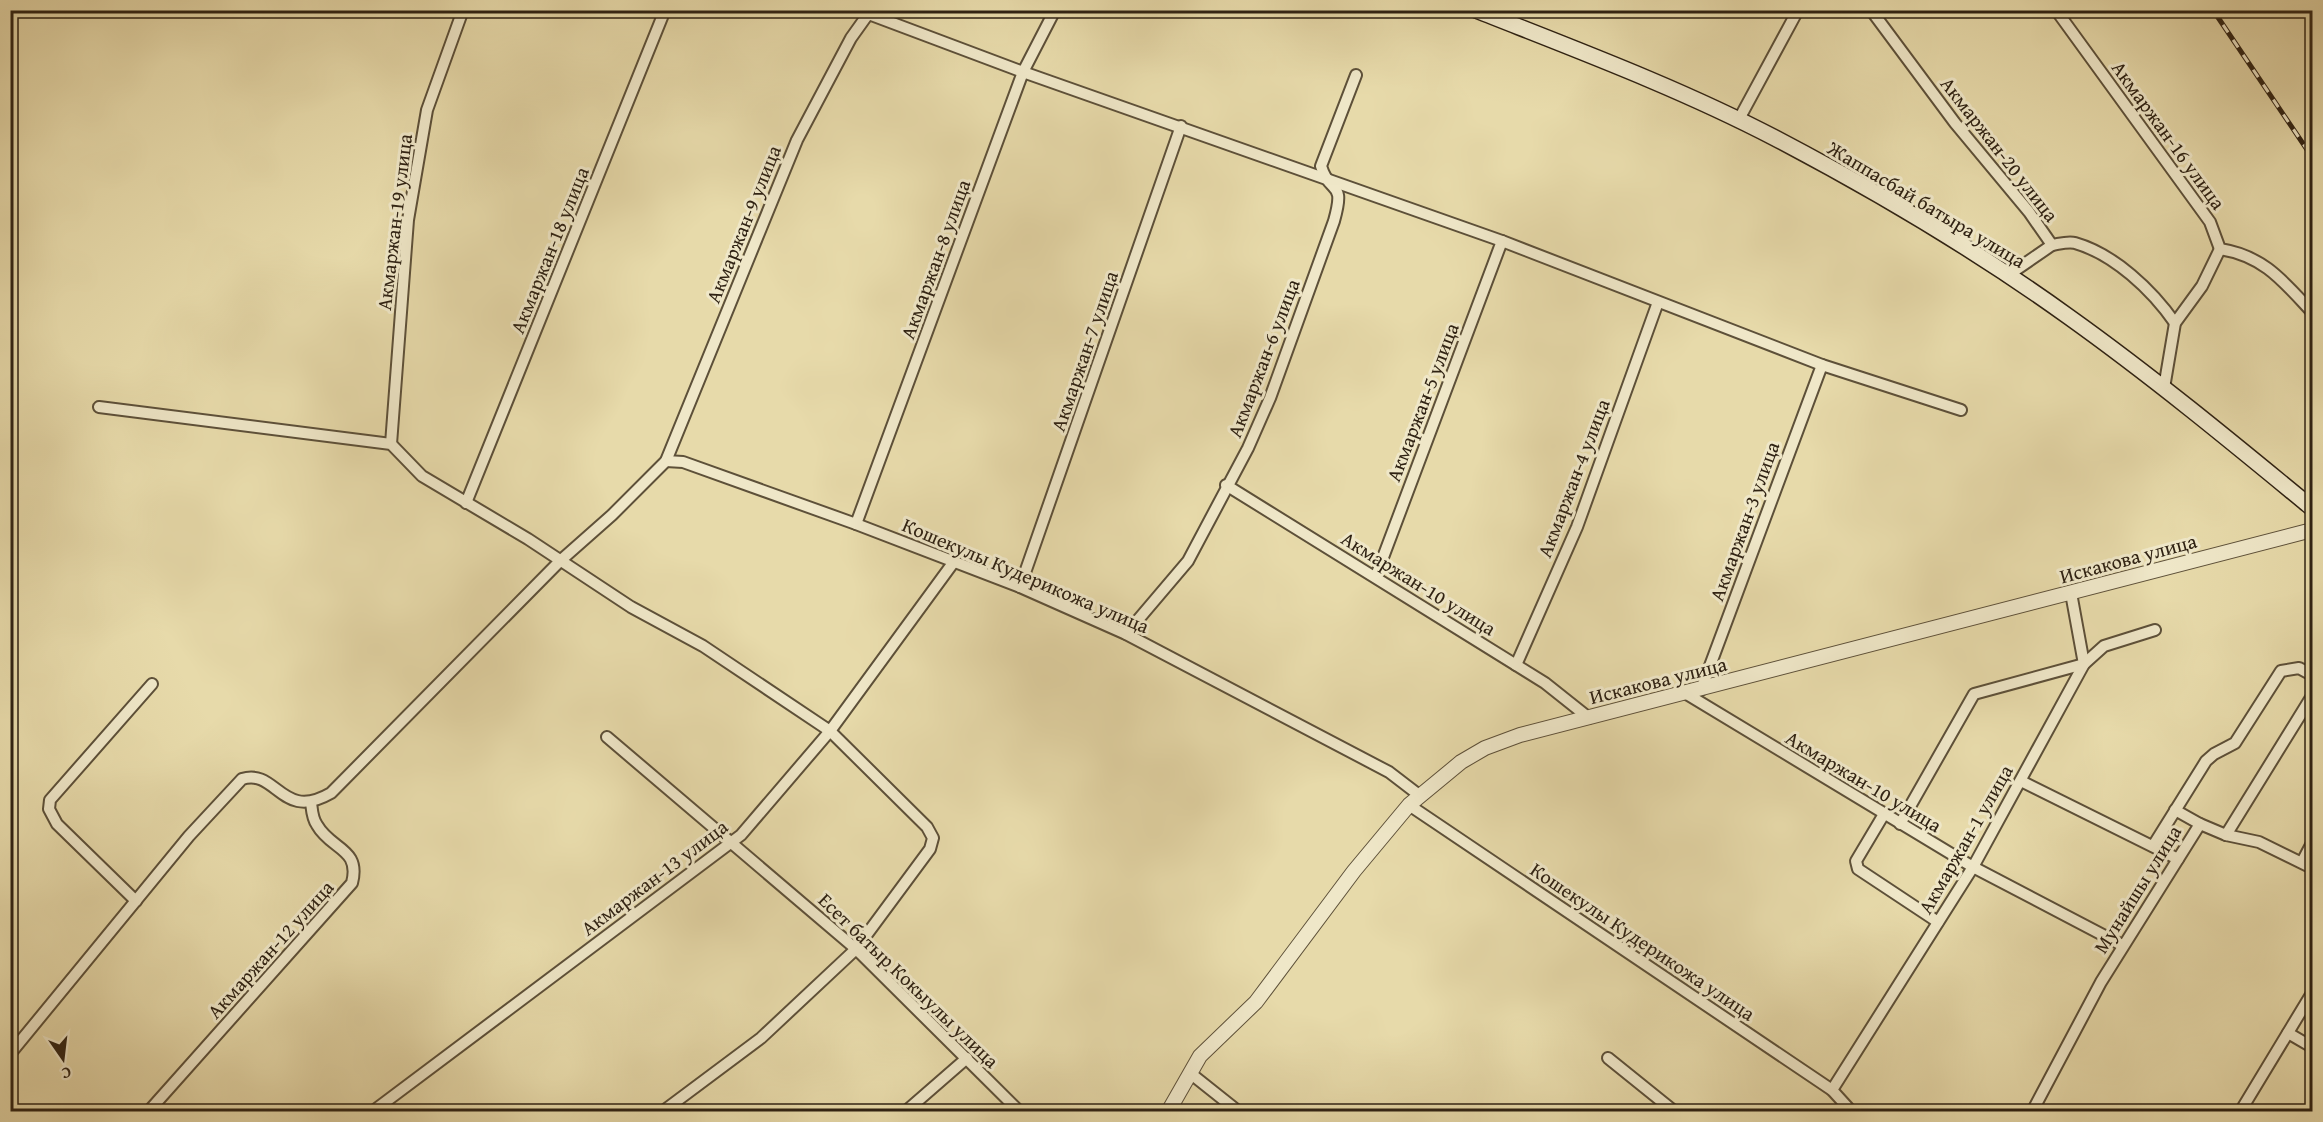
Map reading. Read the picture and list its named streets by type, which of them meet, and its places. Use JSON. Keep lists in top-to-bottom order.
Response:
{
  "streets": {
    "main road": ["Жаппасбай батыра улица"],
    "street": [
      "Акмаржан-16 улица",
      "Акмаржан-20 улица",
      "Акмаржан-19 улица",
      "Акмаржан-9 улица",
      "Акмаржан-18 улица",
      "Акмаржан-8 улица",
      "Акмаржан-7 улица",
      "Акмаржан-6 улица",
      "Акмаржан-5 улица",
      "Акмаржан-4 улица",
      "Акмаржан-3 улица",
      "Искакова улица",
      "Кошекулы Кудерикожа улица",
      "Акмаржан-10 улица",
      "Акмаржан-1 улица",
      "Акмаржан-13 улица",
      "Мунайшы улица",
      "Акмаржан-12 улица",
      "Есет батыр Кокыулы улица"
    ]
  },
  "crossings": [
    ["Акмаржан-9 улица", "Кошекулы Кудерикожа улица"],
    ["Акмаржан-8 улица", "Кошекулы Кудерикожа улица"],
    ["Акмаржан-7 улица", "Кошекулы Кудерикожа улица"],
    ["Акмаржан-6 улица", "Кошекулы Кудерикожа улица"],
    ["Акмаржан-6 улица", "Акмаржан-10 улица"],
    ["Акмаржан-5 улица", "Акмаржан-10 улица"],
    ["Акмаржан-4 улица", "Акмаржан-10 улица"],
    ["Акмаржан-3 улица", "Искакова улица"],
    ["Искакова улица", "Кошекулы Кудерикожа улица"],
    ["Искакова улица", "Акмаржан-10 улица"],
    ["Кошекулы Кудерикожа улица", "Акмаржан-1 улица"],
    ["Кошекулы Кудерикожа улица", "Акмаржан-13 улица"],
    ["Акмаржан-10 улица", "Акмаржан-1 улица"],
    ["Акмаржан-10 улица", "Мунайшы улица"],
    ["Акмаржан-13 улица", "Есет батыр Кокыулы улица"]
  ],
  "north": "bottom"
}
